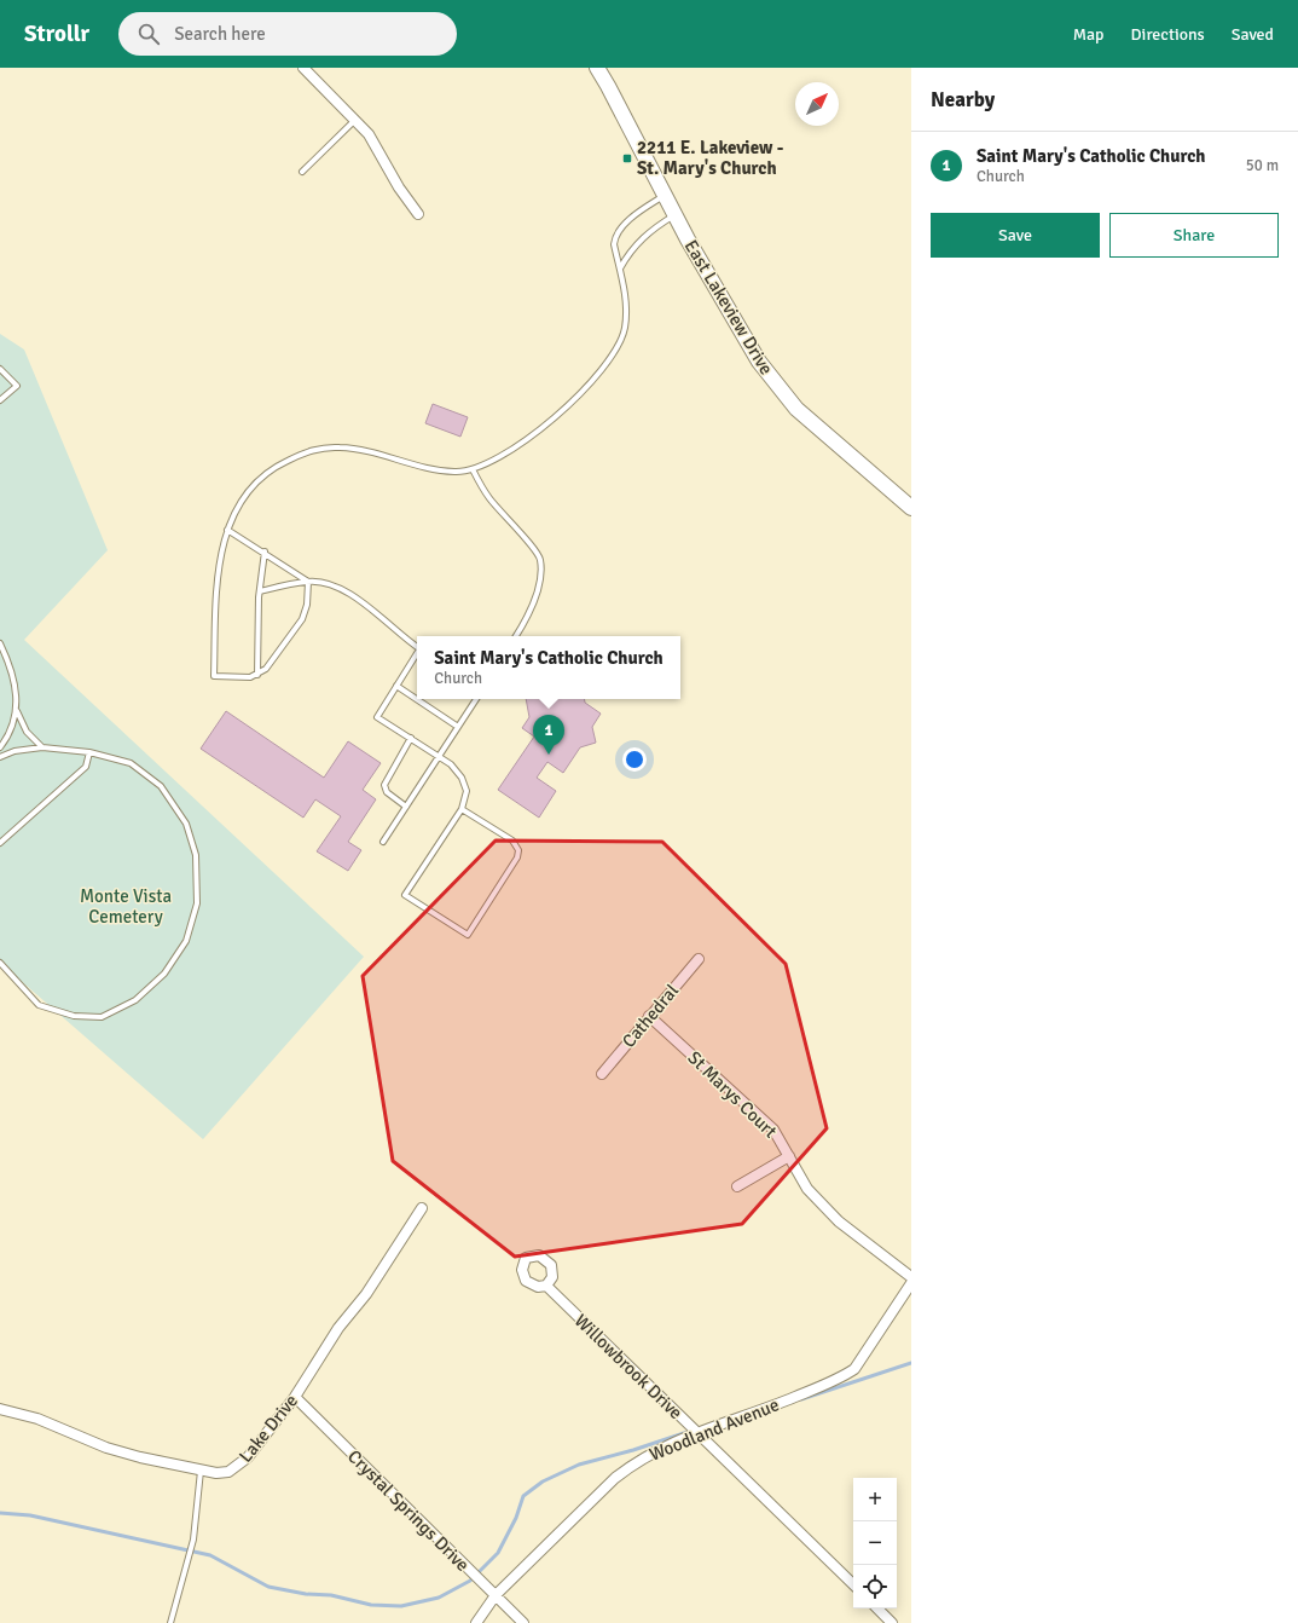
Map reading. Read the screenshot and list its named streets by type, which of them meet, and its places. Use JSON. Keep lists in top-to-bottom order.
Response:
{
  "streets": {
    "street": [
      "East Lakeview Drive",
      "Cathedral",
      "St Marys Court",
      "Willowbrook Drive",
      "Lake Drive",
      "Woodland Avenue",
      "Crystal Springs Drive"
    ]
  },
  "crossings": [
    ["Cathedral", "St Marys Court"],
    ["Willowbrook Drive", "Woodland Avenue"],
    ["Lake Drive", "Crystal Springs Drive"],
    ["Woodland Avenue", "Crystal Springs Drive"]
  ],
  "parks": ["Monte Vista Cemetery"],
  "places": {
    "transit": ["2211 E. Lakeview - St. Mary's Church"]
  },
  "north": "top right",
  "page": {
    "header": "Strollr",
    "search": "Search here",
    "nav": ["Map", "Directions", "Saved"],
    "heading": "Nearby",
    "list": [
      {
        "mark": "1",
        "name": "Saint Mary's Catholic Church",
        "note": "Church",
        "value": "50 m"
      }
    ],
    "buttons": ["Save", "Share"],
    "popup": ["Saint Mary's Catholic Church", "Church"],
    "pins": "1",
    "map_buttons": ["+", "−"]
  }
}
